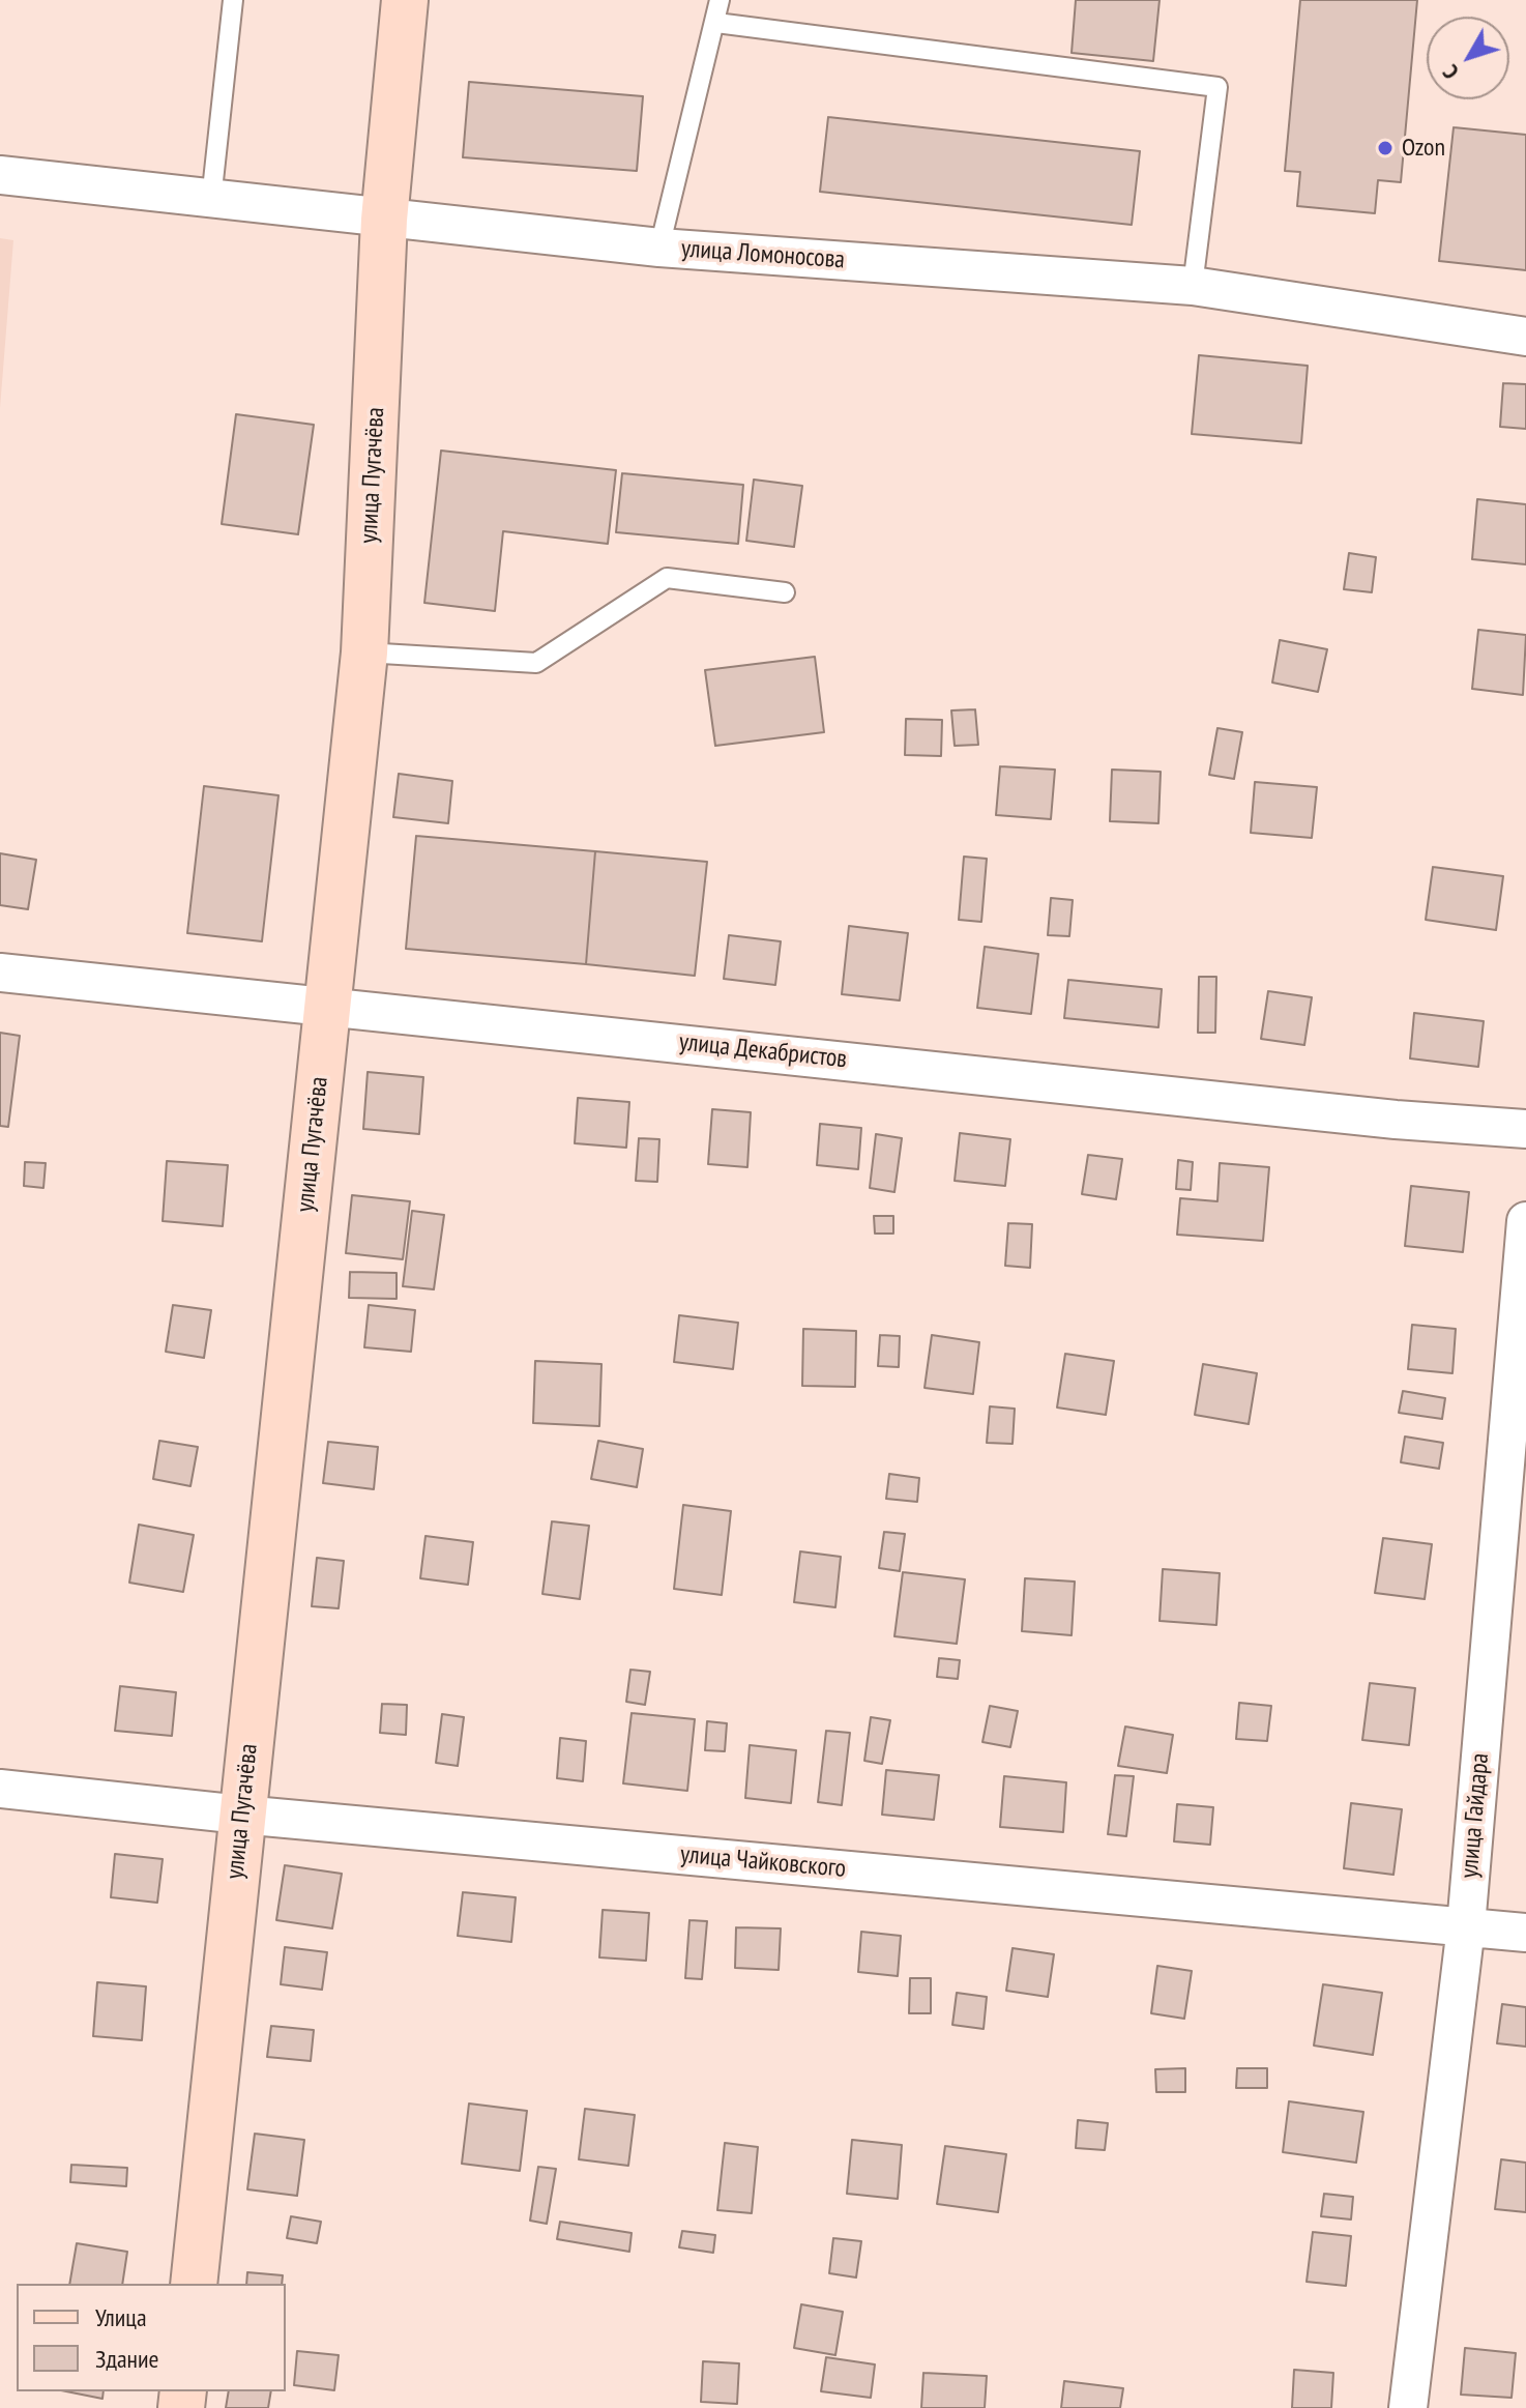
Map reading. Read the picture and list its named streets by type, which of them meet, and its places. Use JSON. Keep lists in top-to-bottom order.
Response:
{
  "streets": {
    "street": [
      "улица Ломоносова",
      "улица Пугачёва",
      "улица Декабристов",
      "улица Гайдара",
      "улица Чайковского"
    ]
  },
  "crossings": [
    ["улица Ломоносова", "улица Пугачёва"],
    ["улица Пугачёва", "улица Декабристов"],
    ["улица Пугачёва", "улица Чайковского"],
    ["улица Гайдара", "улица Чайковского"]
  ],
  "places": ["Ozon"],
  "legend": ["Улица", "Здание"],
  "north": "bottom left"
}
